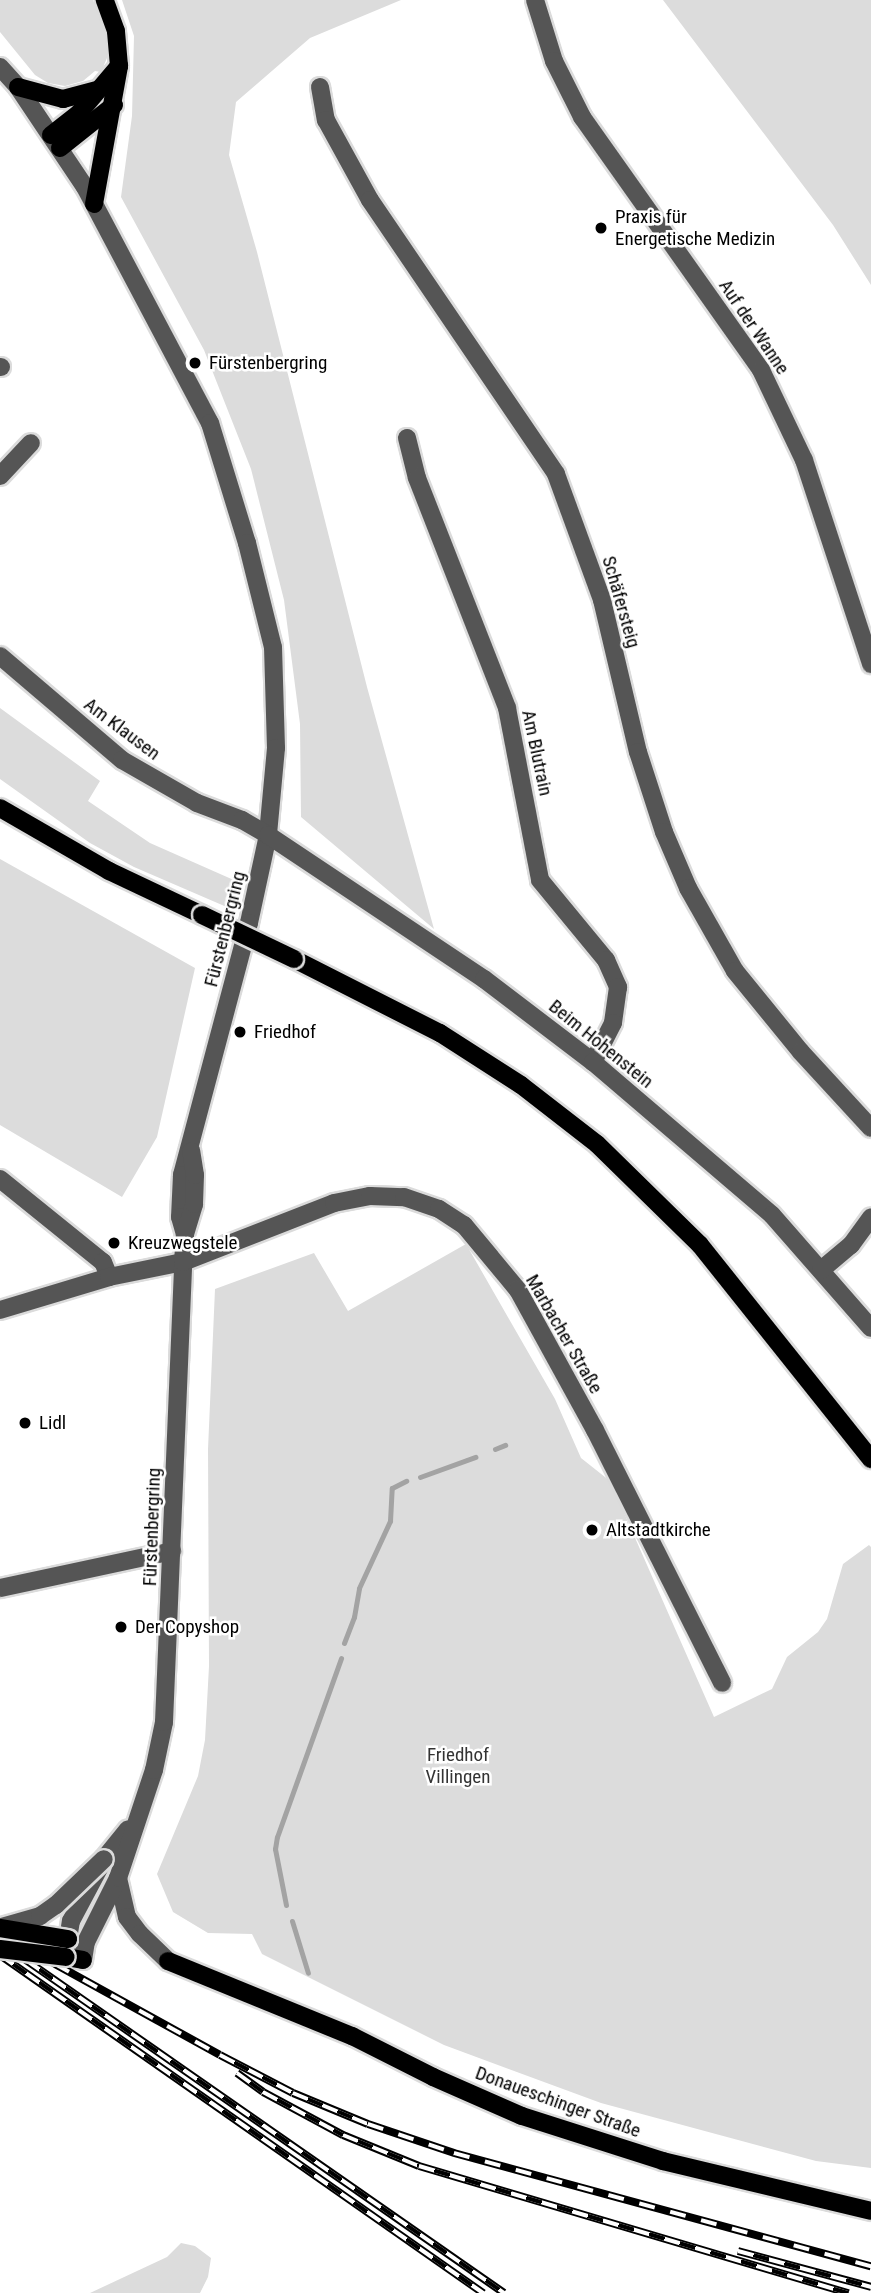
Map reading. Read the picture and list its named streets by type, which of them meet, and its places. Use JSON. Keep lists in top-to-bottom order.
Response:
{
  "streets": {
    "main road": ["Donaueschinger Straße"],
    "street": [
      "Auf der Wanne",
      "Schäfersteig",
      "Am Klausen",
      "Am Blutrain",
      "Fürstenbergring",
      "Beim Hohenstein",
      "Marbacher Straße"
    ]
  },
  "crossings": [
    ["Am Klausen", "Fürstenbergring"],
    ["Am Klausen", "Beim Hohenstein"],
    ["Am Blutrain", "Beim Hohenstein"],
    ["Fürstenbergring", "Beim Hohenstein"],
    ["Fürstenbergring", "Marbacher Straße"]
  ],
  "parks": ["Friedhof Villingen"],
  "places": [
    "Praxis für Energetische Medizin",
    "Fürstenbergring",
    "Friedhof",
    "Kreuzwegstele",
    "Lidl",
    "Altstadtkirche",
    "Der Copyshop"
  ]
}
